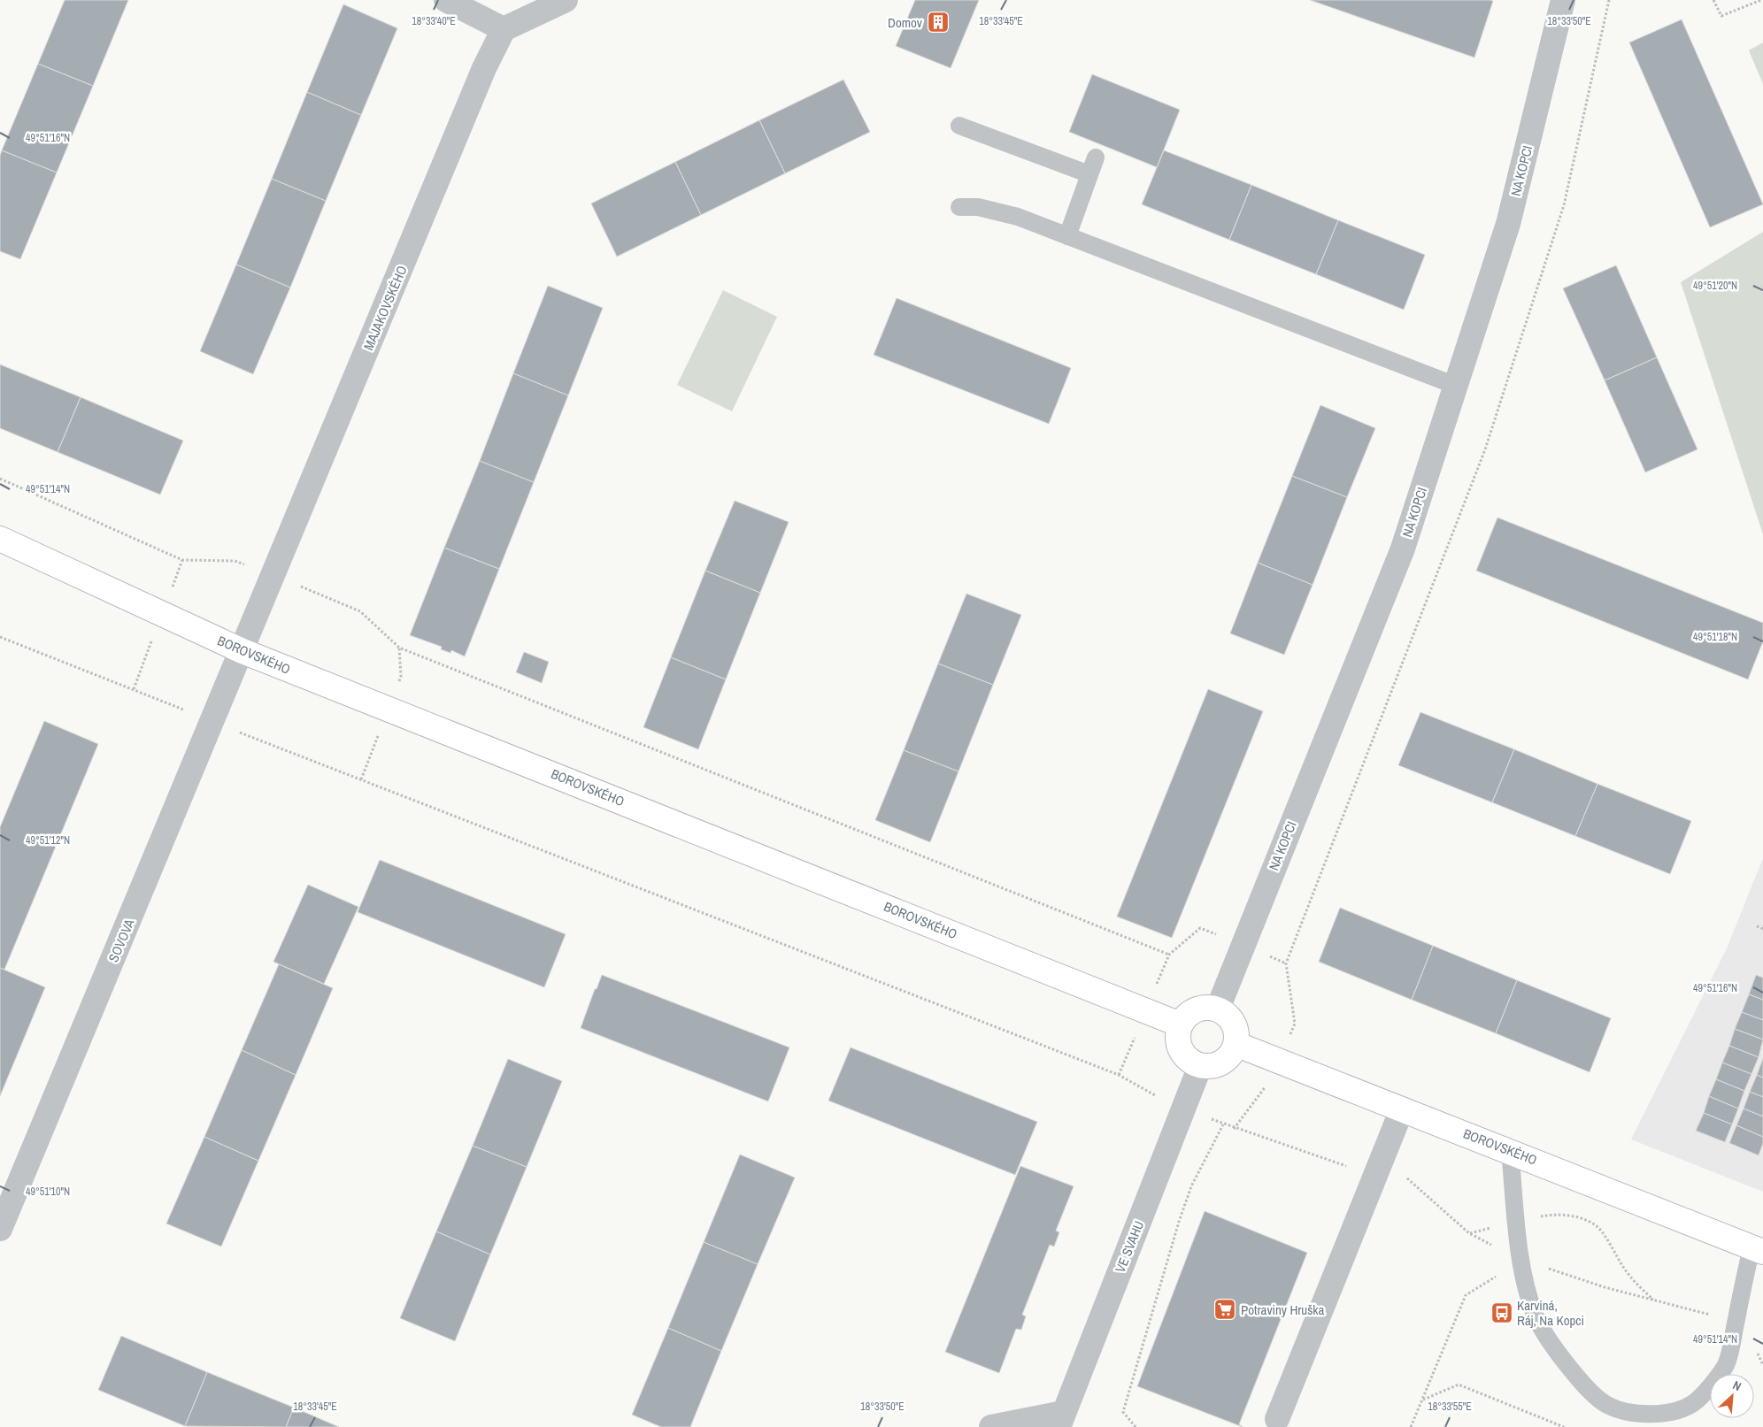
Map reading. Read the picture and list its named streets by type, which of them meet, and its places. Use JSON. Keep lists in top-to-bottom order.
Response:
{
  "streets": {
    "main road": ["BOROVSKÉHO"],
    "street": [
      "NA KOPCI",
      "MAJAKOVSKÉHO",
      "SOVOVA",
      "VE SVAHU"
    ]
  },
  "crossings": [
    ["NA KOPCI", "BOROVSKÉHO"],
    ["NA KOPCI", "VE SVAHU"],
    ["MAJAKOVSKÉHO", "BOROVSKÉHO"],
    ["MAJAKOVSKÉHO", "SOVOVA"],
    ["BOROVSKÉHO", "SOVOVA"],
    ["BOROVSKÉHO", "VE SVAHU"]
  ],
  "places": {
    "building": ["Domov"],
    "supermarket": ["Potraviny Hruška"],
    "bus stop": ["Karviná, Ráj, Na Kopci"]
  },
  "north": "top right",
  "coordinates": [
    "18°33'40\"E",
    "18°33'45\"E",
    "18°33'50\"E",
    "49°51'16\"N",
    "49°51'20\"N",
    "49°51'14\"N",
    "49°51'18\"N",
    "49°51'12\"N",
    "49°51'10\"N",
    "18°33'55\"E"
  ]
}
